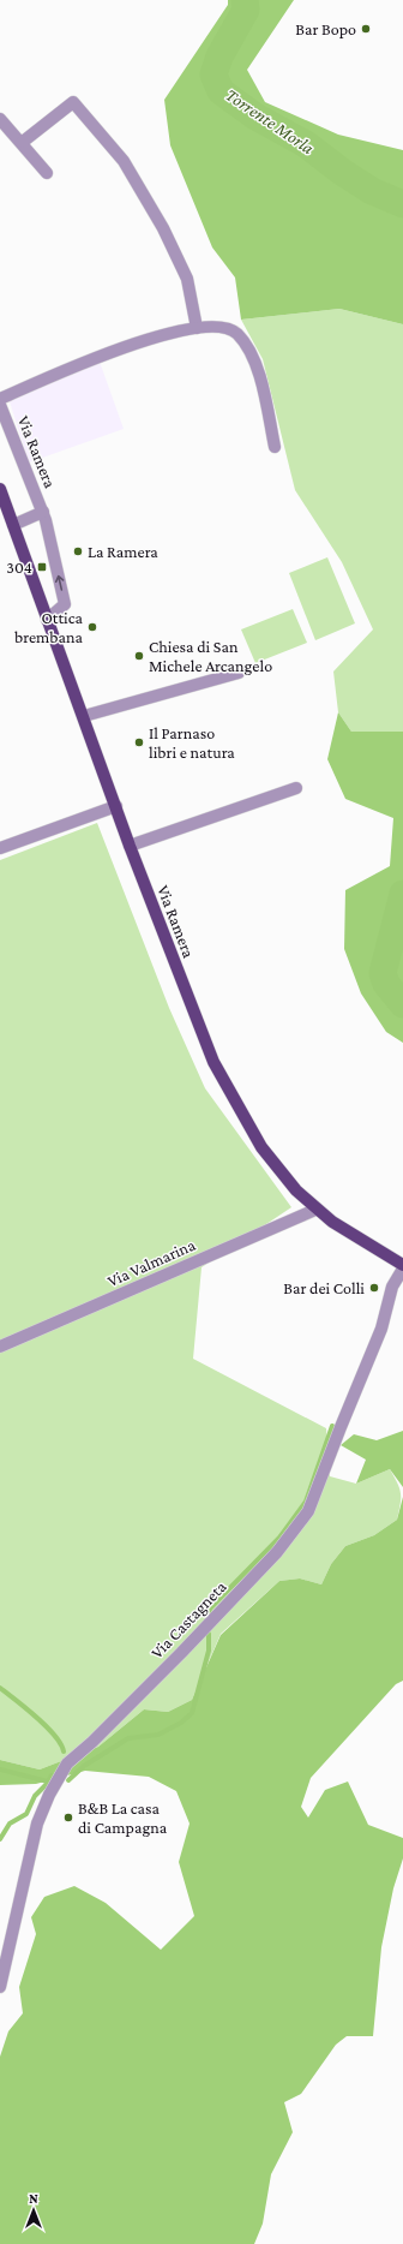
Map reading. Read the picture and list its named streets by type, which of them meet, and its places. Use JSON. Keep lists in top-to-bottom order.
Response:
{
  "streets": {
    "main road": ["Via Ramera"],
    "street": ["Via Valmarina", "Via Castagneta"]
  },
  "crossings": [
    ["Via Ramera", "Via Valmarina"],
    ["Via Ramera", "Via Castagneta"]
  ],
  "water": ["Torrente Morla"],
  "places": {
    "other": [
      "Bar Bopo",
      "La Ramera",
      "Ottica brembana",
      "Chiesa di San Michele Arcangelo",
      "Il Parnaso libri e natura",
      "Bar dei Colli",
      "B&B La casa di Campagna"
    ],
    "transit": ["304"]
  },
  "north": "top"
}
